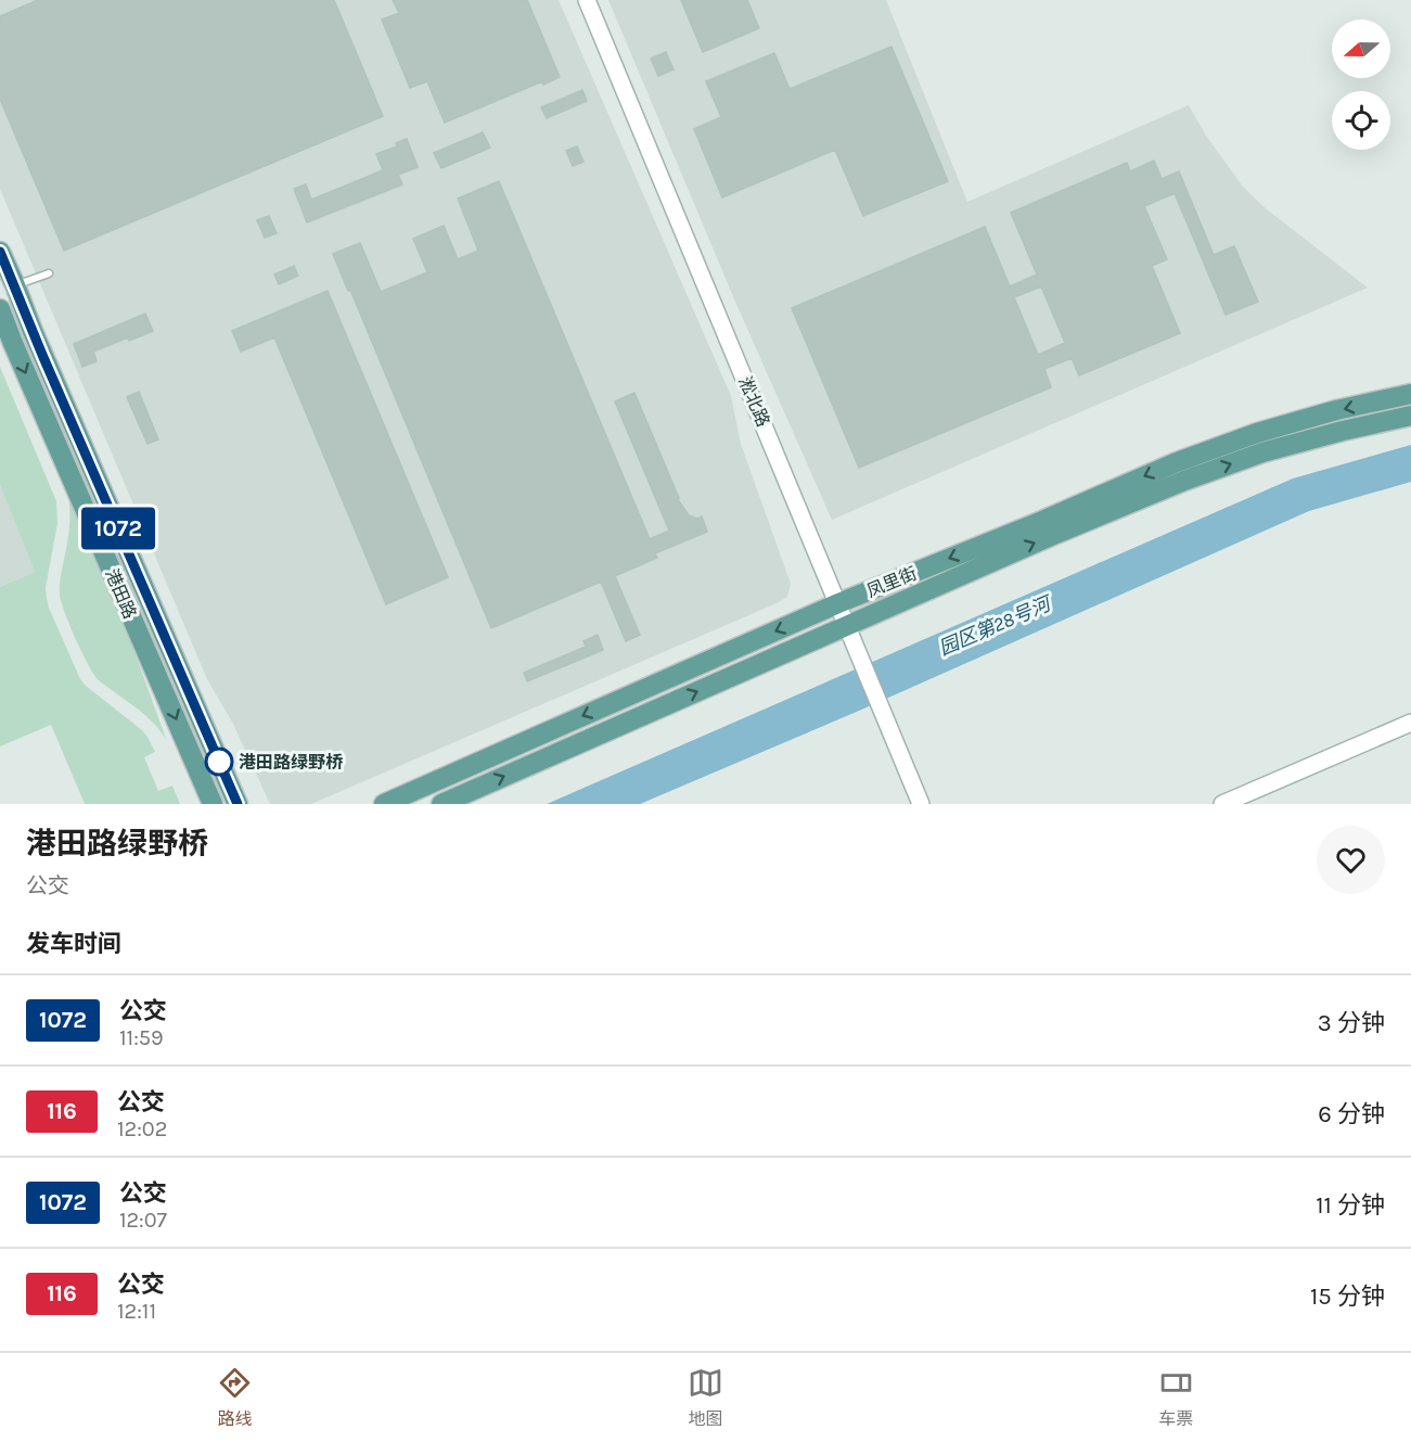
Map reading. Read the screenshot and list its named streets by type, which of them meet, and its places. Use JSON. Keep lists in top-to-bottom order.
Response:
{
  "streets": {
    "main road": ["凤里街", "港田路"],
    "street": ["淞北路"]
  },
  "crossings": [
    ["淞北路", "凤里街"]
  ],
  "water": ["园区第28号河"],
  "places": ["港田路绿野桥"],
  "lines": ["bus line 1072"],
  "north": "left",
  "page": {
    "on_map": "1072",
    "heading": [
      ["港田路绿野桥", "公交"],
      "发车时间"
    ],
    "list": [
      {
        "mark": "1072",
        "name": "公交",
        "note": "11:59",
        "value": "3 分钟"
      },
      {
        "mark": "116",
        "name": "公交",
        "note": "12:02",
        "value": "6 分钟"
      },
      {
        "mark": "1072",
        "name": "公交",
        "note": "12:07",
        "value": "11 分钟"
      },
      {
        "mark": "116",
        "name": "公交",
        "note": "12:11",
        "value": "15 分钟"
      }
    ],
    "tabs": ["路线", "地图", "车票"]
  }
}
